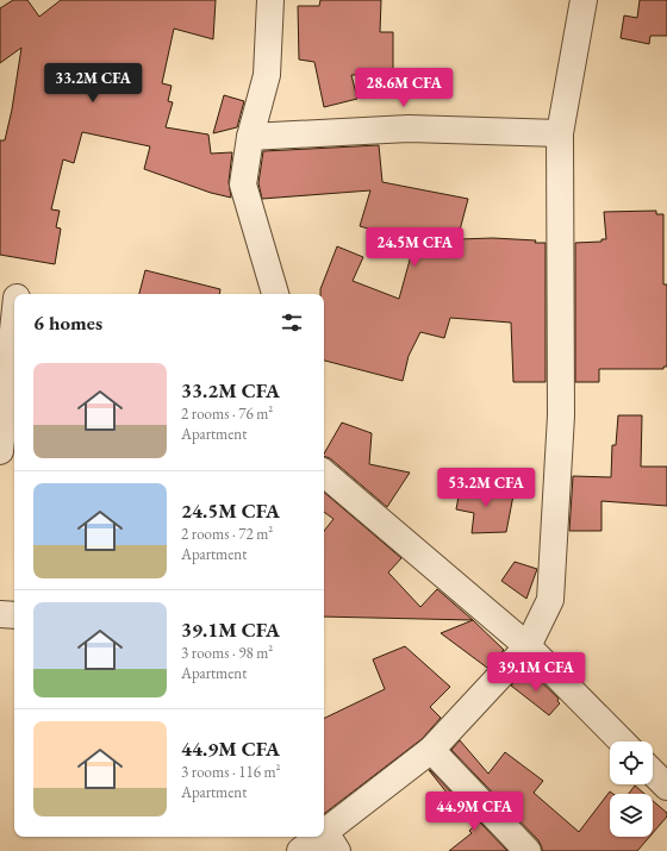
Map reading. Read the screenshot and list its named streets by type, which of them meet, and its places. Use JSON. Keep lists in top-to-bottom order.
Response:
{
  "page": {
    "price": [
      "33.2M CFA",
      "28.6M CFA",
      "24.5M CFA",
      "53.2M CFA",
      "39.1M CFA",
      "44.9M CFA"
    ],
    "heading": "6 homes",
    "list": [
      {
        "name": "33.2M CFA",
        "note": "2 rooms · 76 m² · Apartment"
      },
      {
        "name": "24.5M CFA",
        "note": "2 rooms · 72 m² · Apartment"
      },
      {
        "name": "39.1M CFA",
        "note": "3 rooms · 98 m² · Apartment"
      },
      {
        "name": "44.9M CFA",
        "note": "3 rooms · 116 m² · Apartment"
      }
    ]
  }
}
